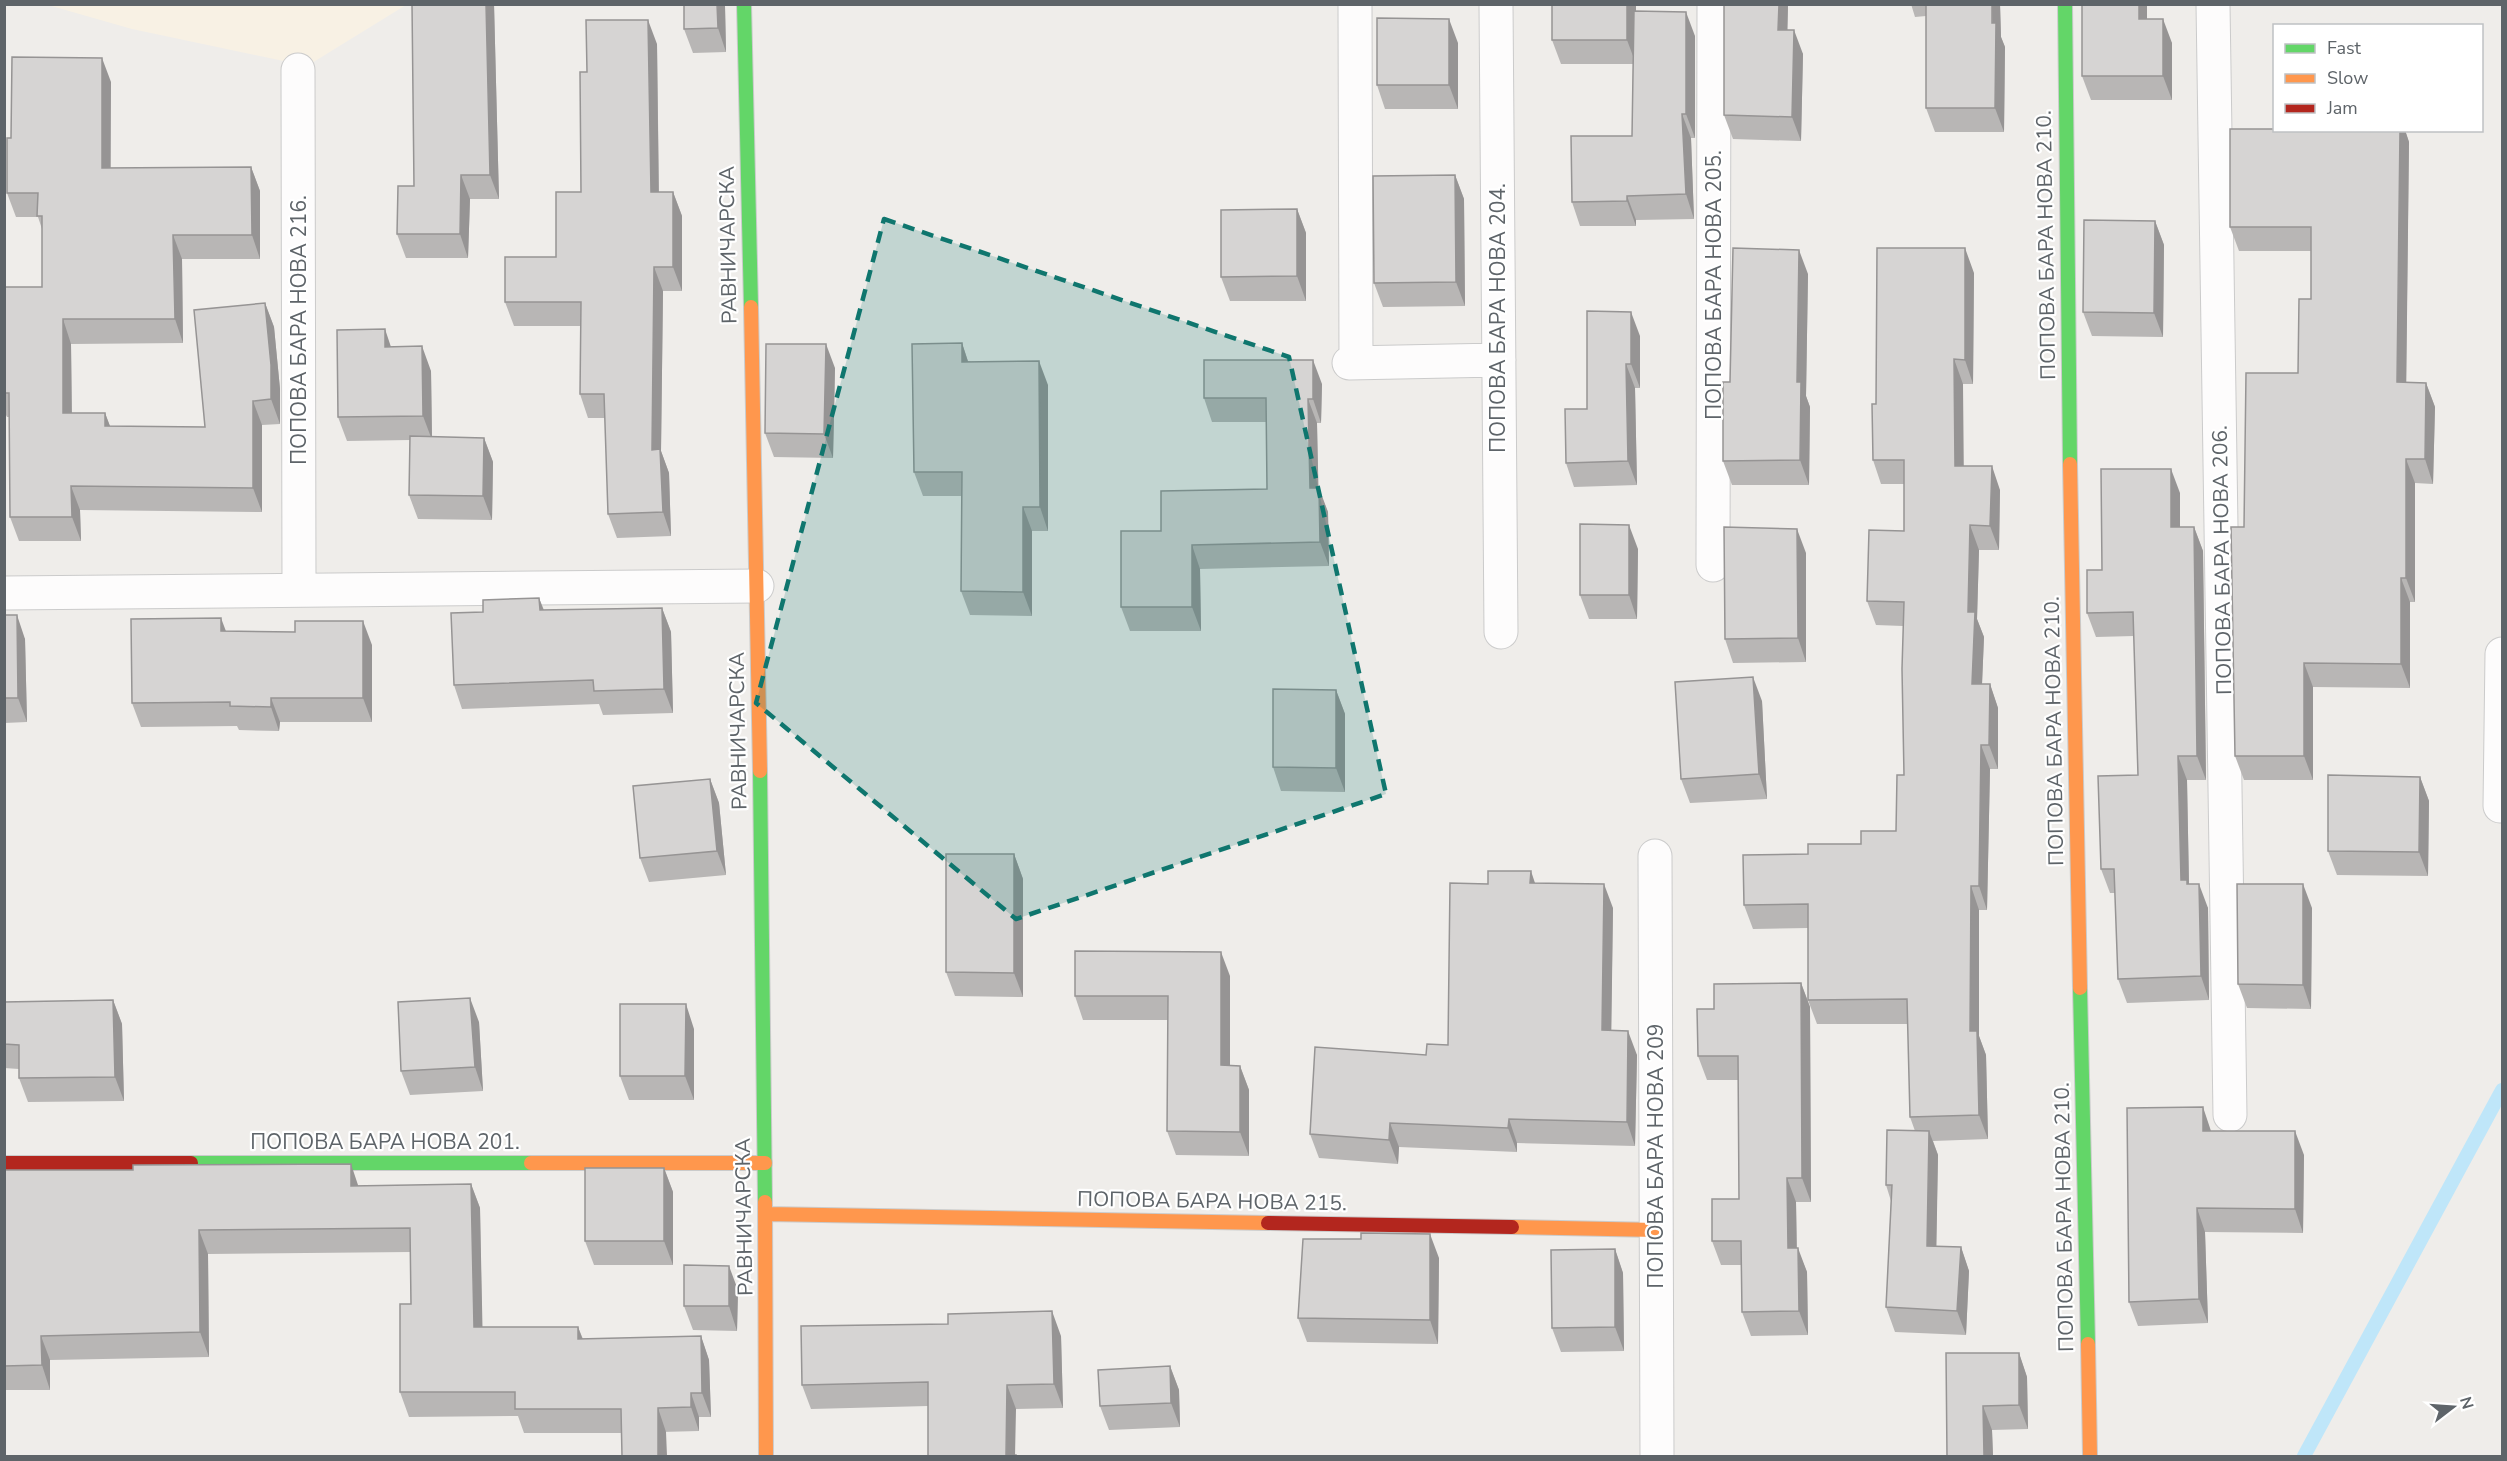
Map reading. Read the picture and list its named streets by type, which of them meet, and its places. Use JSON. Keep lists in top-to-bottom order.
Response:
{
  "streets": {
    "street": [
      "РАВНИЧАРСКА",
      "ПОПОВА БАРА НОВА 210.",
      "ПОПОВА БАРА НОВА 205.",
      "ПОПОВА БАРА НОВА 204.",
      "ПОПОВА БАРА НОВА 216.",
      "ПОПОВА БАРА НОВА 206.",
      "ПОПОВА БАРА НОВА 201.",
      "ПОПОВА БАРА НОВА 209",
      "ПОПОВА БАРА НОВА 215."
    ]
  },
  "crossings": [
    ["РАВНИЧАРСКА", "ПОПОВА БАРА НОВА 201."],
    ["РАВНИЧАРСКА", "ПОПОВА БАРА НОВА 215."],
    ["ПОПОВА БАРА НОВА 209", "ПОПОВА БАРА НОВА 215."]
  ],
  "legend": ["Fast", "Slow", "Jam"],
  "north": "right"
}
